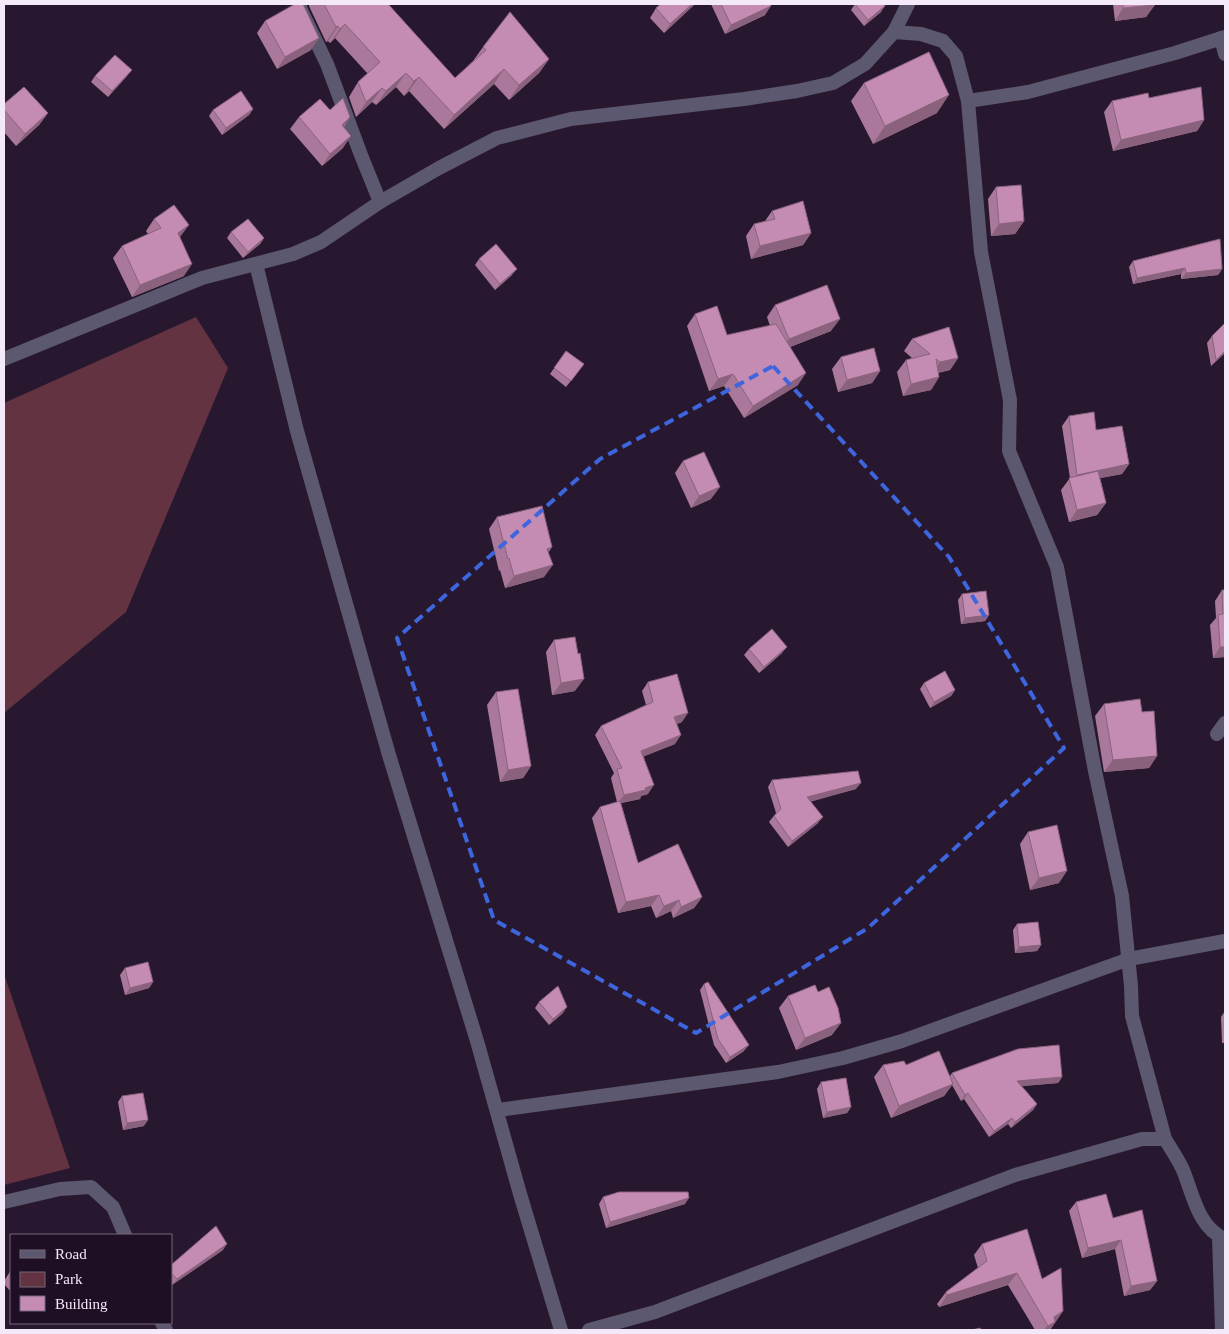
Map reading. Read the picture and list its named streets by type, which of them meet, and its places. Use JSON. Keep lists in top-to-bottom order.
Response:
{
  "legend": ["Road", "Park", "Building"]
}
